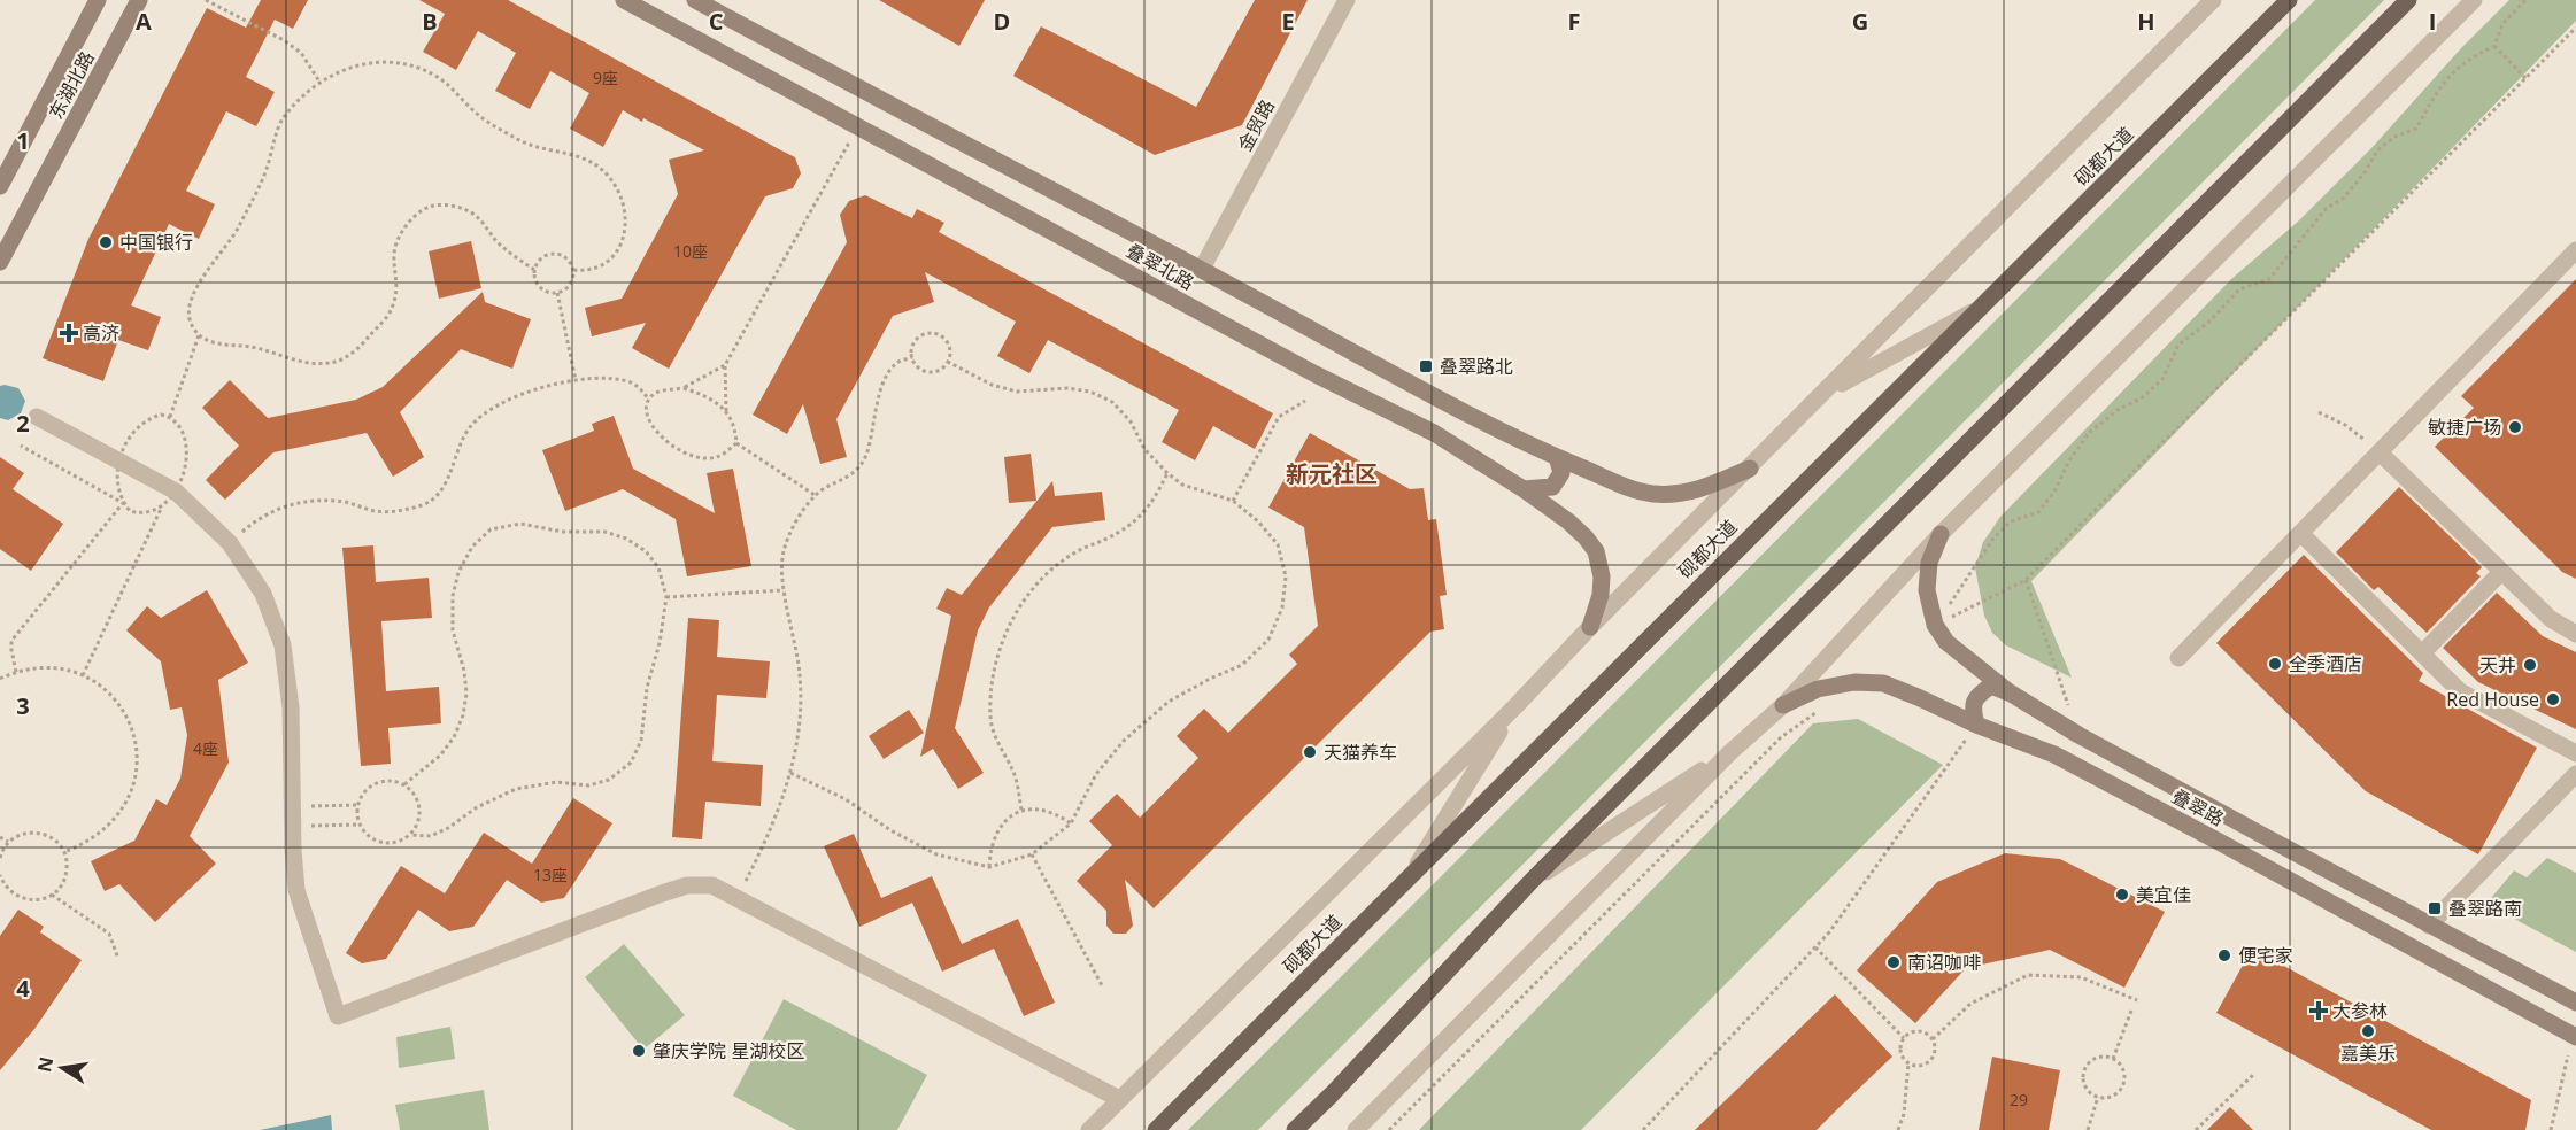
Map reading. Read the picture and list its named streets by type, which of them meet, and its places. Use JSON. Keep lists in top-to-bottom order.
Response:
{
  "streets": {
    "main road": [
      "东湖北路",
      "砚都大道",
      "叠翠北路",
      "叠翠路"
    ],
    "street": ["金贸路"]
  },
  "crossings": [
    ["金贸路", "叠翠北路"],
    ["砚都大道", "叠翠北路"]
  ],
  "districts": ["新元社区"],
  "places": {
    "other": [
      "中国银行",
      "敏捷广场",
      "全季酒店",
      "天井",
      "Red House",
      "天猫养车",
      "美宜佳",
      "便宅家",
      "南诏咖啡",
      "嘉美乐",
      "肇庆学院 星湖校区"
    ],
    "health": ["高济", "大参林"],
    "transit": ["叠翠路北", "叠翠路南"]
  },
  "house_numbers": [
    "9座",
    "10座",
    "4座",
    "13座",
    "29"
  ],
  "north": "left",
  "grid": {
    "columns": [
      "A",
      "B",
      "C",
      "D",
      "E",
      "F",
      "G",
      "H",
      "I"
    ],
    "rows": [
      "1",
      "2",
      "3",
      "4"
    ]
  }
}
